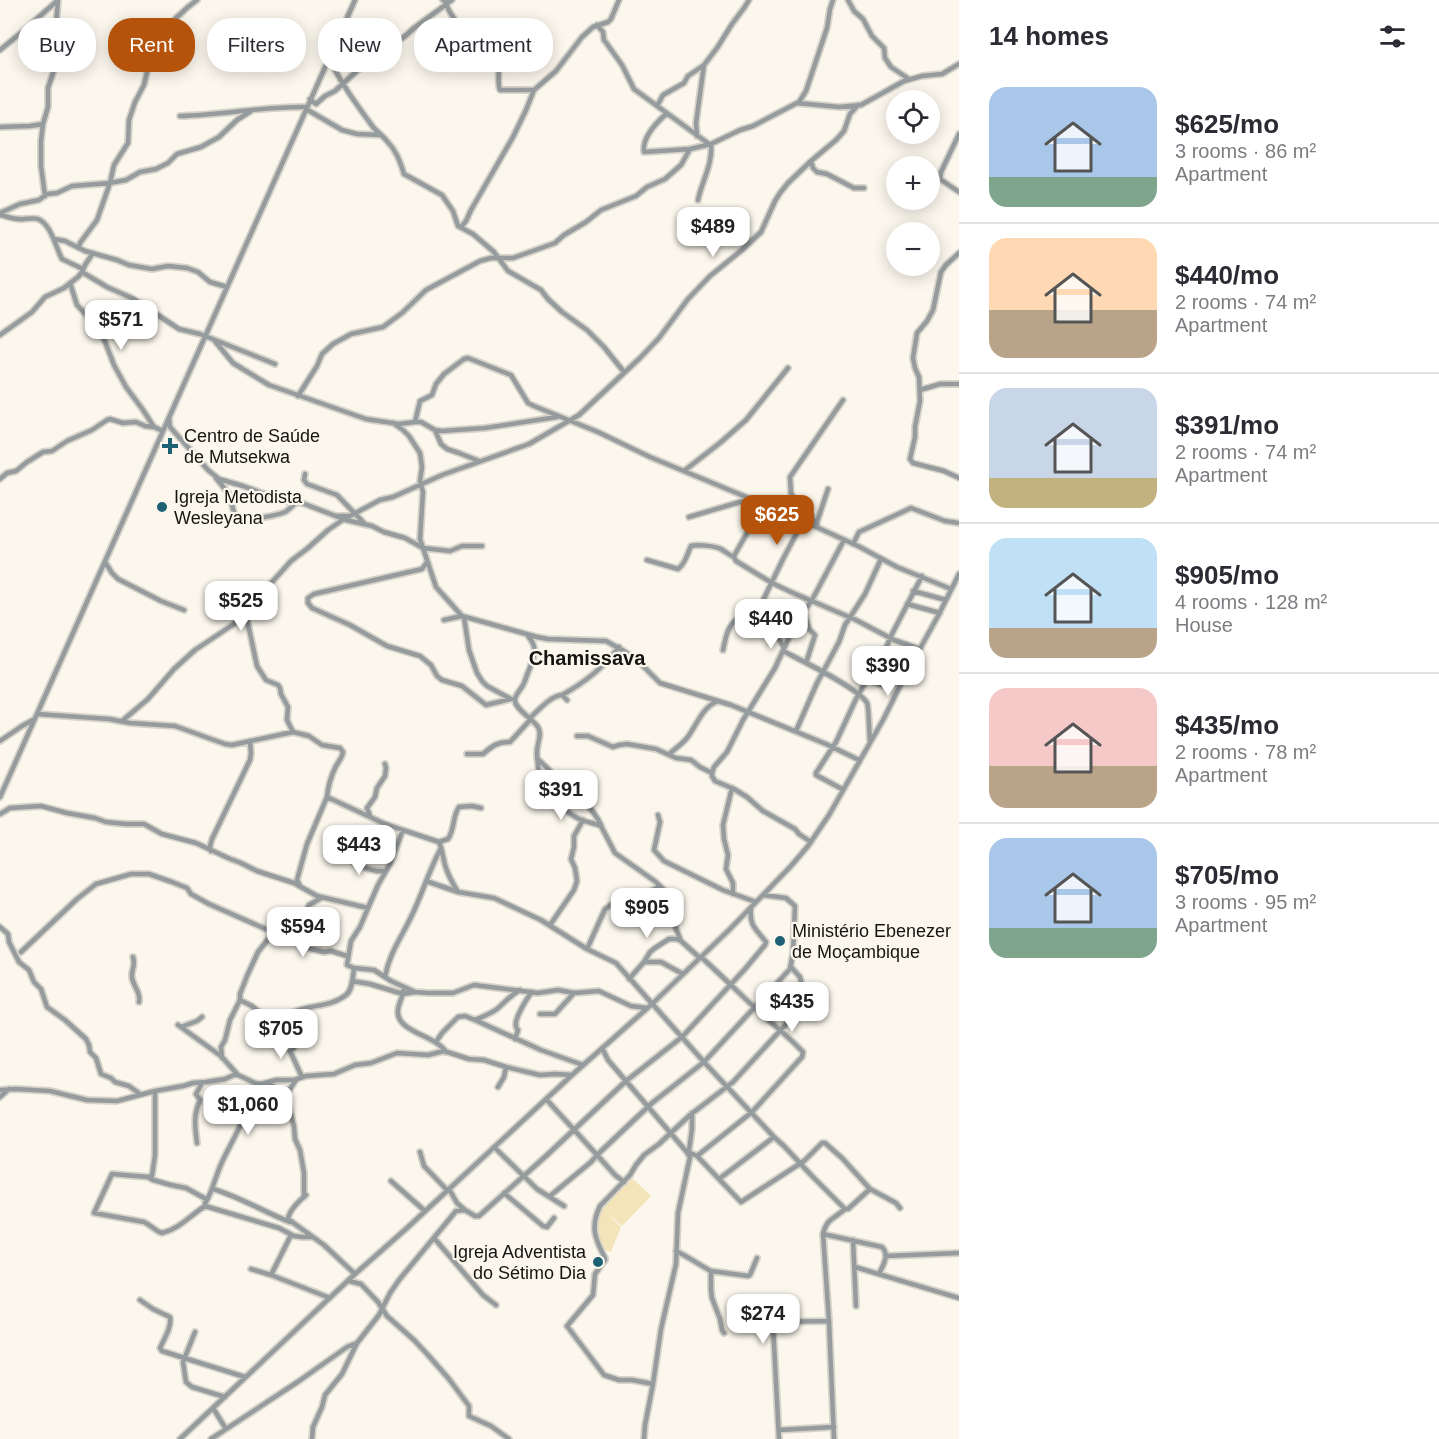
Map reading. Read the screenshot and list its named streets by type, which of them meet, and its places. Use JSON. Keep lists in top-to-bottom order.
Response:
{
  "districts": ["Chamissava"],
  "places": {
    "health": ["Centro de Saúde de Mutsekwa"],
    "other": ["Igreja Metodista Wesleyana", "Ministério Ebenezer de Moçambique", "Igreja Adventista do Sétimo Dia"]
  },
  "page": {
    "heading": "14 homes",
    "chip": [
      "Buy",
      "Rent",
      "Filters",
      "New",
      "Apartment"
    ],
    "list": [
      {
        "name": "$625/mo",
        "note": "3 rooms · 86 m² · Apartment"
      },
      {
        "name": "$440/mo",
        "note": "2 rooms · 74 m² · Apartment"
      },
      {
        "name": "$391/mo",
        "note": "2 rooms · 74 m² · Apartment"
      },
      {
        "name": "$905/mo",
        "note": "4 rooms · 128 m² · House"
      },
      {
        "name": "$435/mo",
        "note": "2 rooms · 78 m² · Apartment"
      },
      {
        "name": "$705/mo",
        "note": "3 rooms · 95 m² · Apartment"
      }
    ],
    "map_buttons": ["+", "−"],
    "price": [
      "$489",
      "$571",
      "$625",
      "$525",
      "$440",
      "$390",
      "$391",
      "$443",
      "$905",
      "$594",
      "$435",
      "$705",
      "$1,060",
      "$274"
    ]
  }
}
